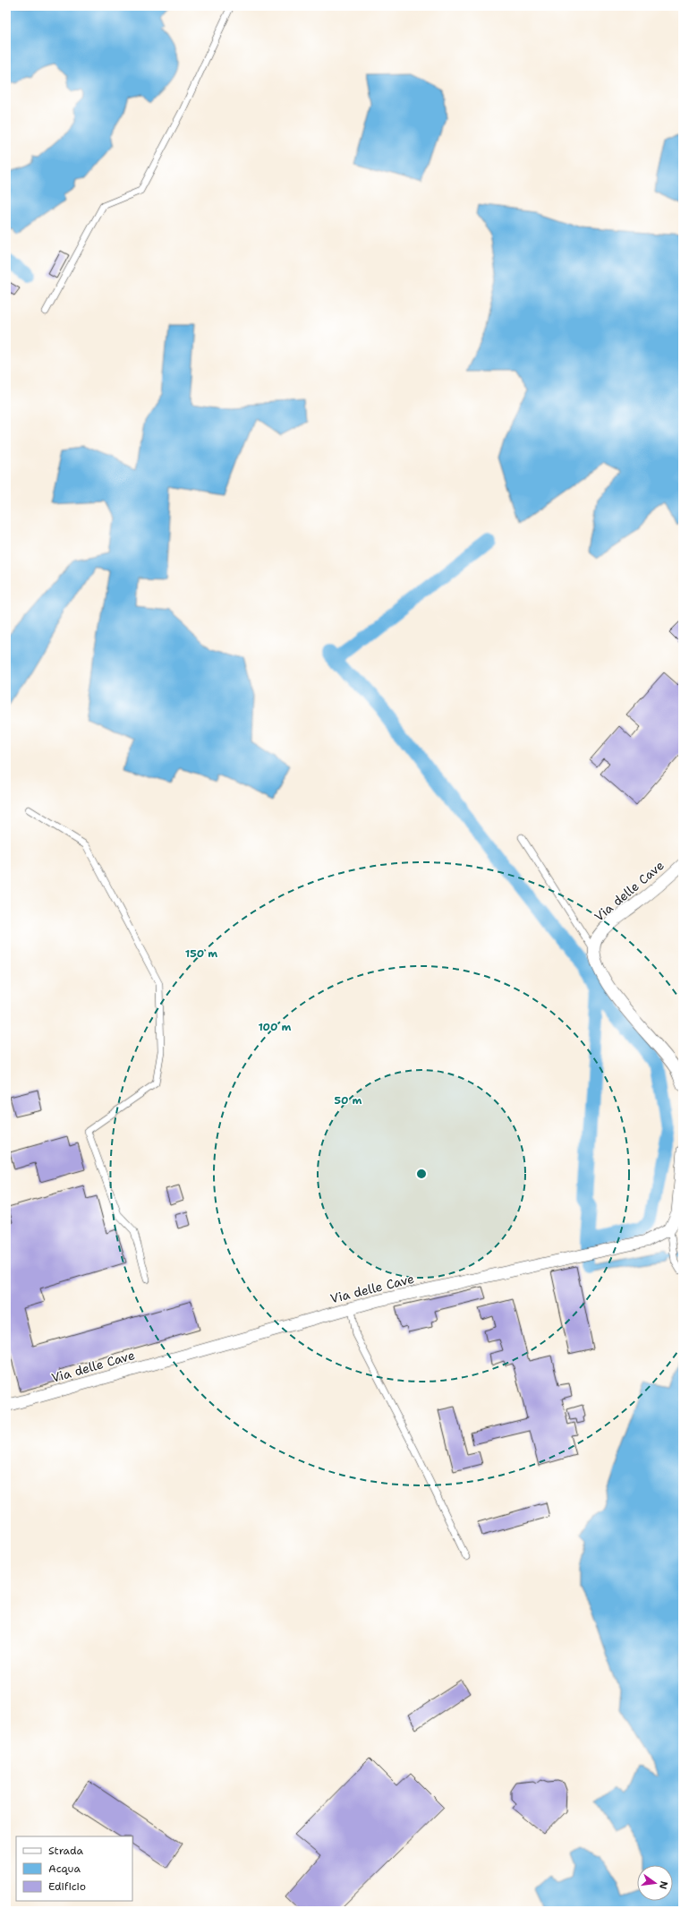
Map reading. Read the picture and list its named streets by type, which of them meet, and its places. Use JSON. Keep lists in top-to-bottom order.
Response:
{
  "streets": {
    "street": ["Via delle Cave"]
  },
  "legend": ["Strada", "Acqua", "Edificio"],
  "north": "right",
  "rings": ["150 m", "100 m", "50 m"]
}
